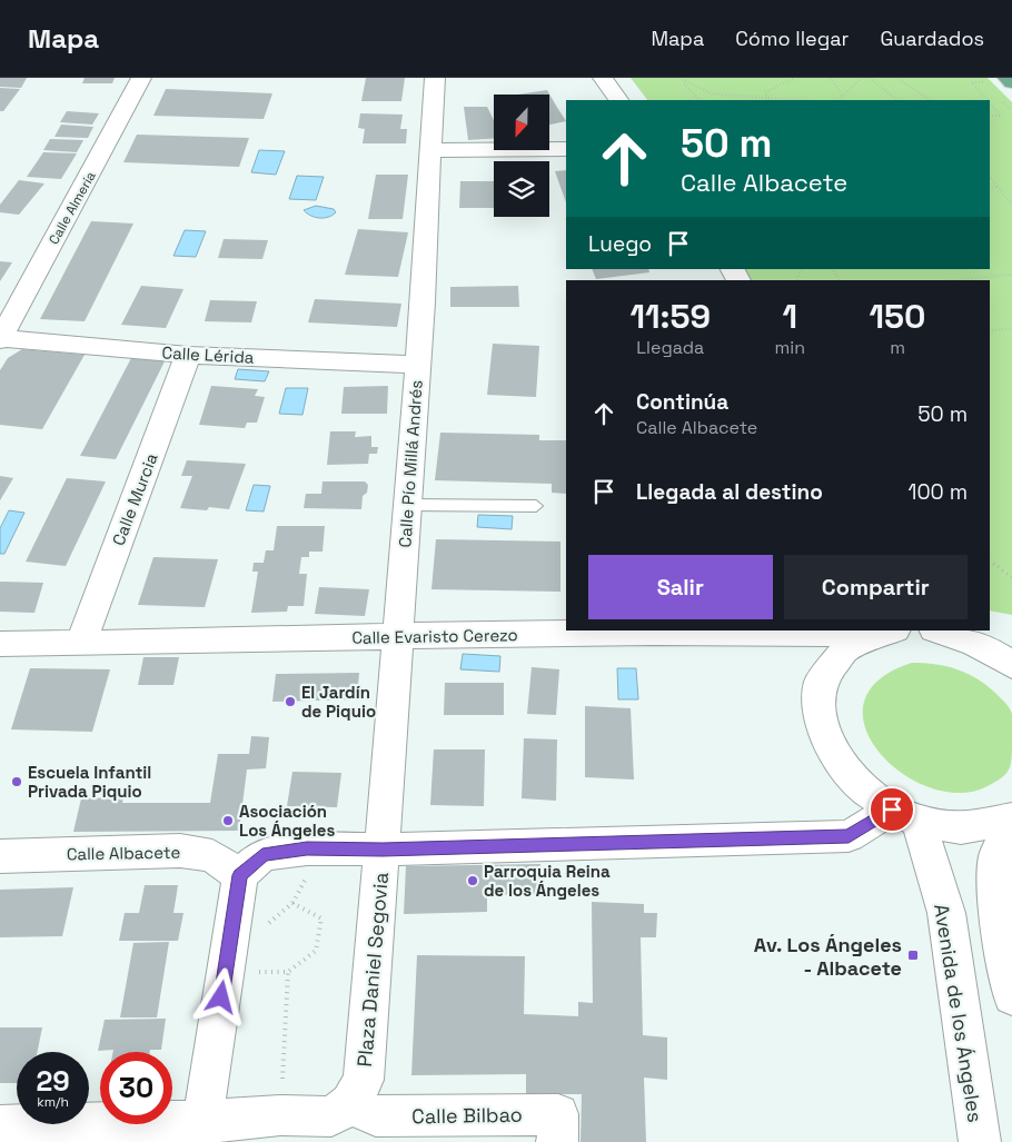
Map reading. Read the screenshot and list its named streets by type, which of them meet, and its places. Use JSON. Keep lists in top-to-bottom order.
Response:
{
  "streets": {
    "street": [
      "Calle Almería",
      "Calle Lérida",
      "Calle Pío Millá Andrés",
      "Calle Murcia",
      "Calle Evaristo Cerezo",
      "Calle Albacete",
      "Plaza Daniel Segovia",
      "Avenida de los Ángeles",
      "Calle Bilbao"
    ]
  },
  "crossings": [
    ["Calle Almería", "Calle Lérida"],
    ["Calle Lérida", "Calle Pío Millá Andrés"],
    ["Calle Lérida", "Calle Murcia"],
    ["Calle Pío Millá Andrés", "Calle Evaristo Cerezo"],
    ["Calle Pío Millá Andrés", "Plaza Daniel Segovia"],
    ["Calle Murcia", "Calle Evaristo Cerezo"],
    ["Calle Albacete", "Plaza Daniel Segovia"],
    ["Plaza Daniel Segovia", "Calle Bilbao"]
  ],
  "places": {
    "other": [
      "El Jardín de Piquio",
      "Escuela Infantil Privada Piquio",
      "Asociación Los Ángeles",
      "Parroquia Reina de los Ángeles"
    ],
    "transit": ["Av. Los Ángeles - Albacete"]
  },
  "north": "bottom",
  "page": {
    "header": "Mapa",
    "nav": ["Mapa", "Cómo llegar", "Guardados"],
    "turn": ["50 m", "Calle Albacete"],
    "then": "Luego",
    "eta": [
      "11:59",
      "Llegada",
      "1",
      "min",
      "150",
      "m"
    ],
    "list": [
      {
        "name": "Continúa",
        "note": "Calle Albacete",
        "value": "50 m"
      },
      {
        "name": "Llegada al destino",
        "value": "100 m"
      }
    ],
    "buttons": ["Salir", "Compartir"],
    "speed": "29 km/h",
    "limit": "30"
  }
}
